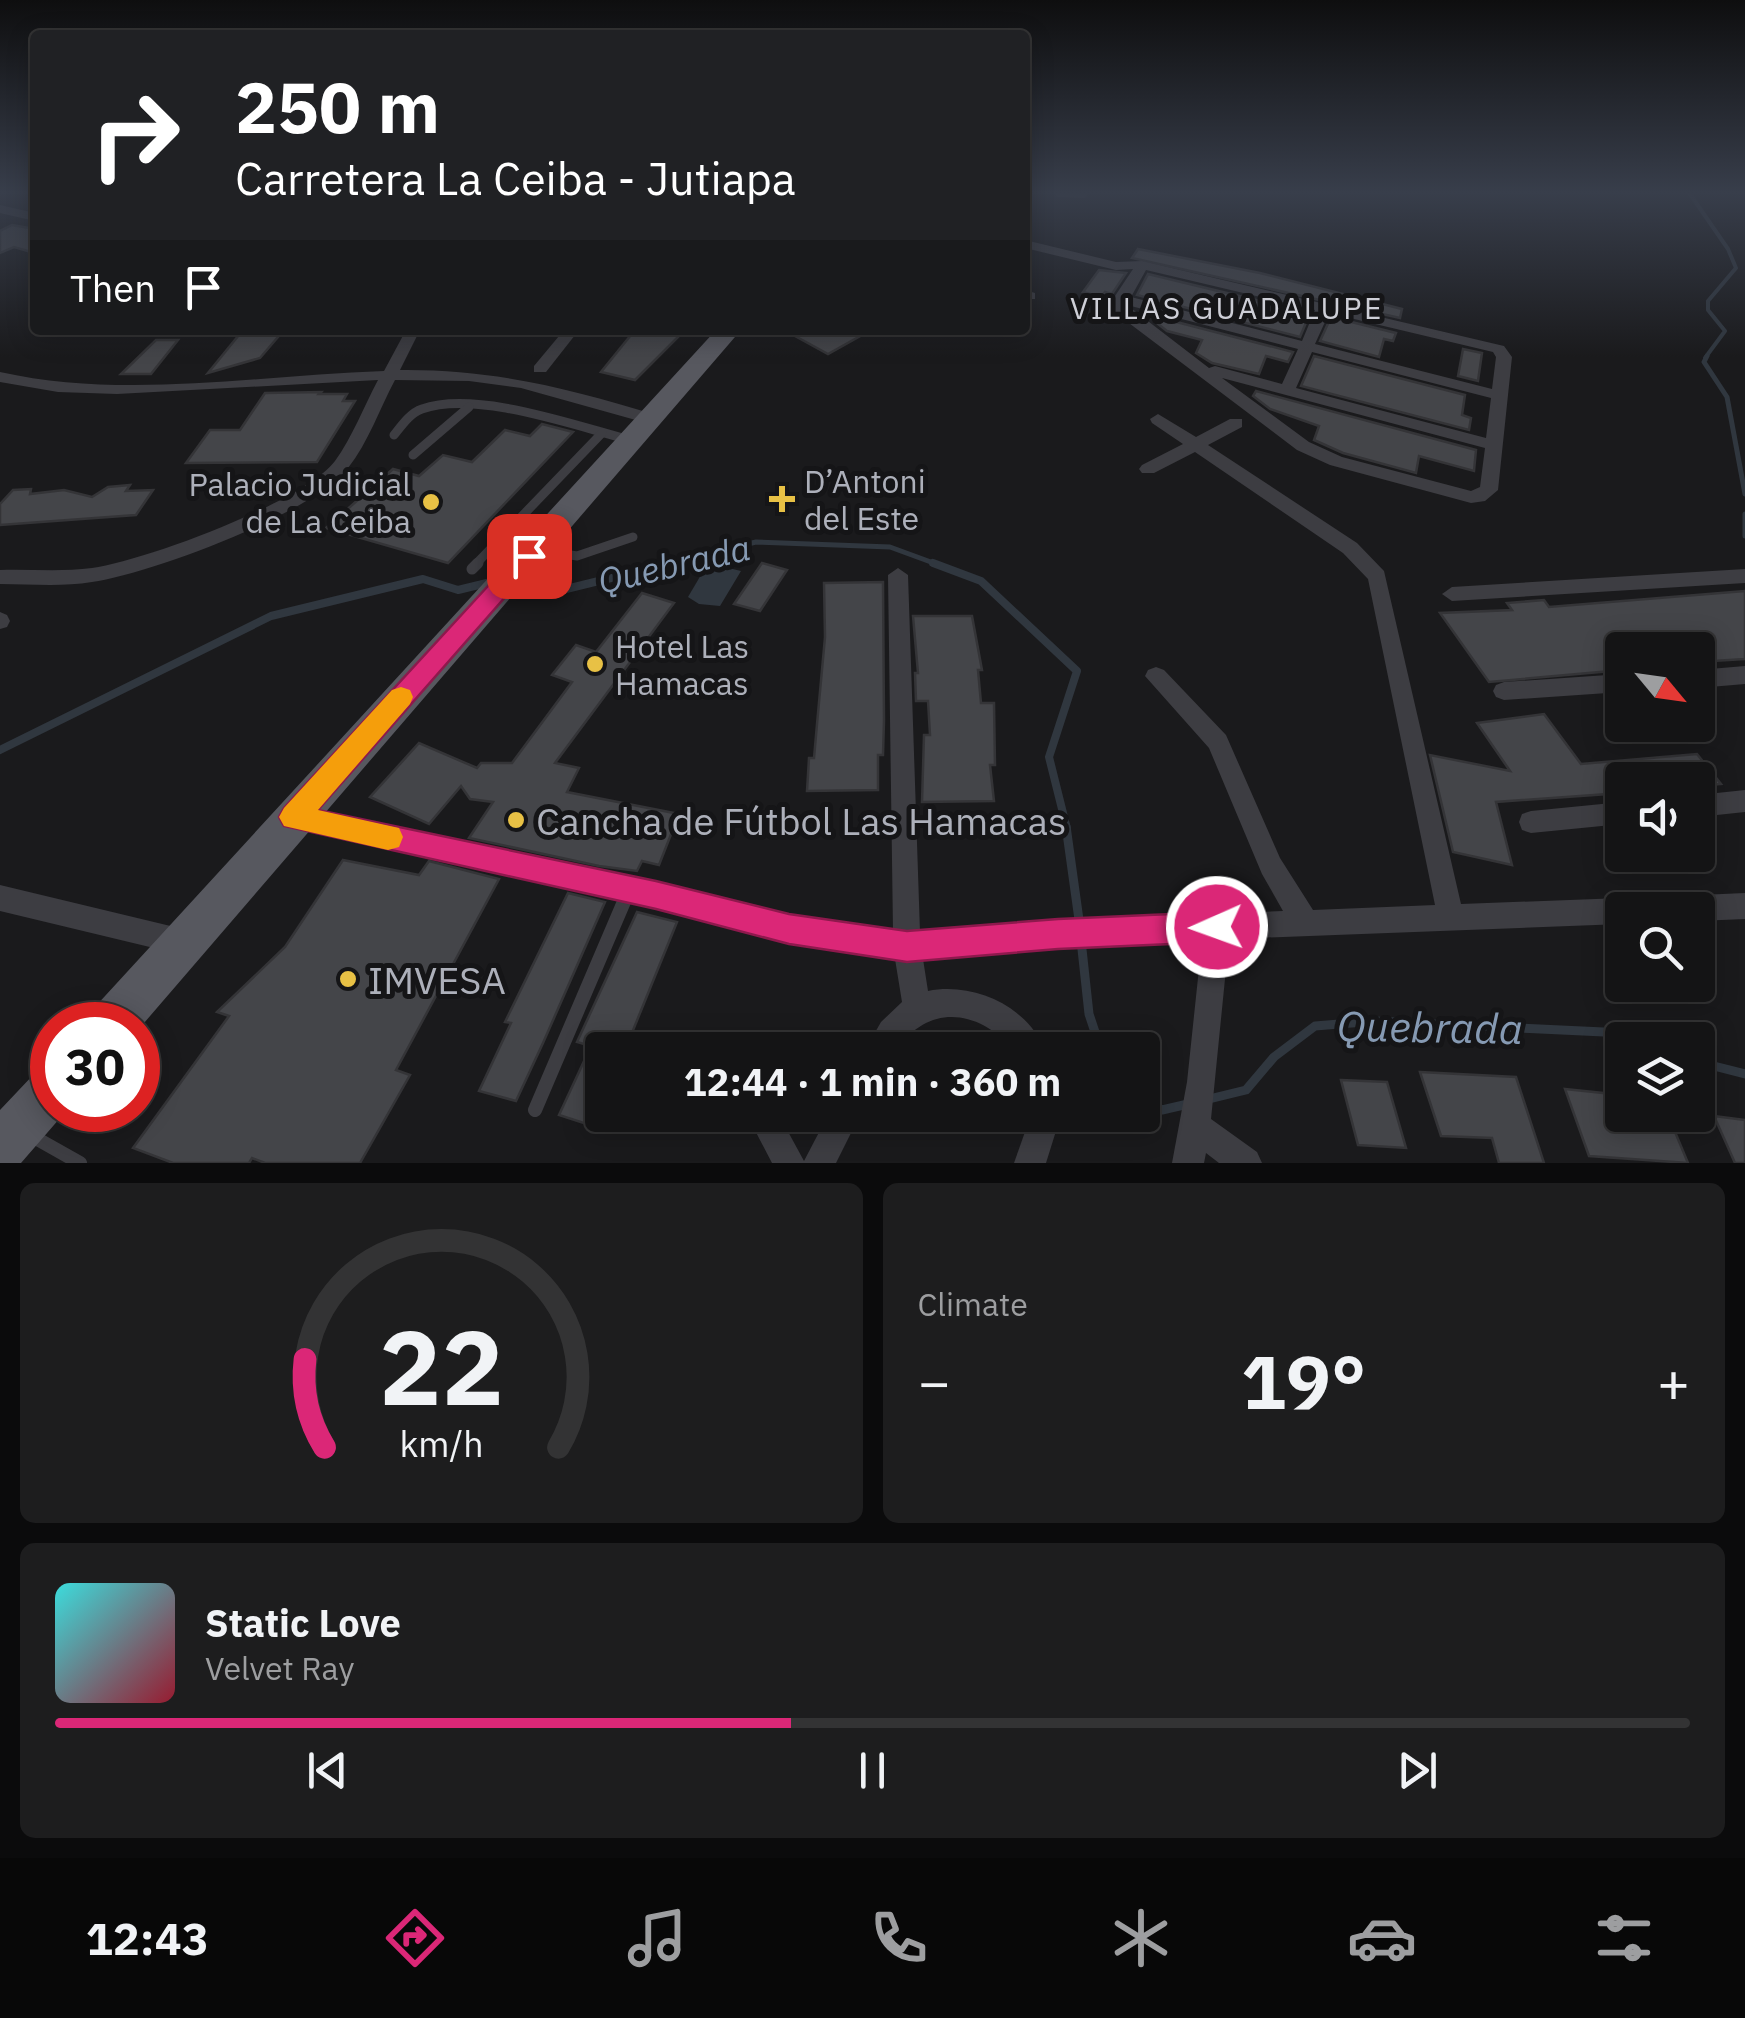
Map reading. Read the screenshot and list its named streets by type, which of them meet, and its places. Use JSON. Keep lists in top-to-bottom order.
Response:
{
  "districts": ["VILLAS GUADALUPE"],
  "water": ["Quebrada"],
  "places": {
    "health": ["D’Antoni del Este"],
    "other": [
      "Palacio Judicial de La Ceiba",
      "Hotel Las Hamacas",
      "Cancha de Fútbol Las Hamacas",
      "IMVESA"
    ]
  },
  "north": "bottom right",
  "page": {
    "turn": ["250 m", "Carretera La Ceiba - Jutiapa"],
    "then": "Then",
    "limit": "30",
    "trip": "12:44 · 1 min · 360 m",
    "tile": "Climate",
    "heat": ["−", "19°", "+"],
    "song": ["Static Love", "Velvet Ray"],
    "tabs": "12:43",
    "gauge": ["22", "km/h"]
  }
}
